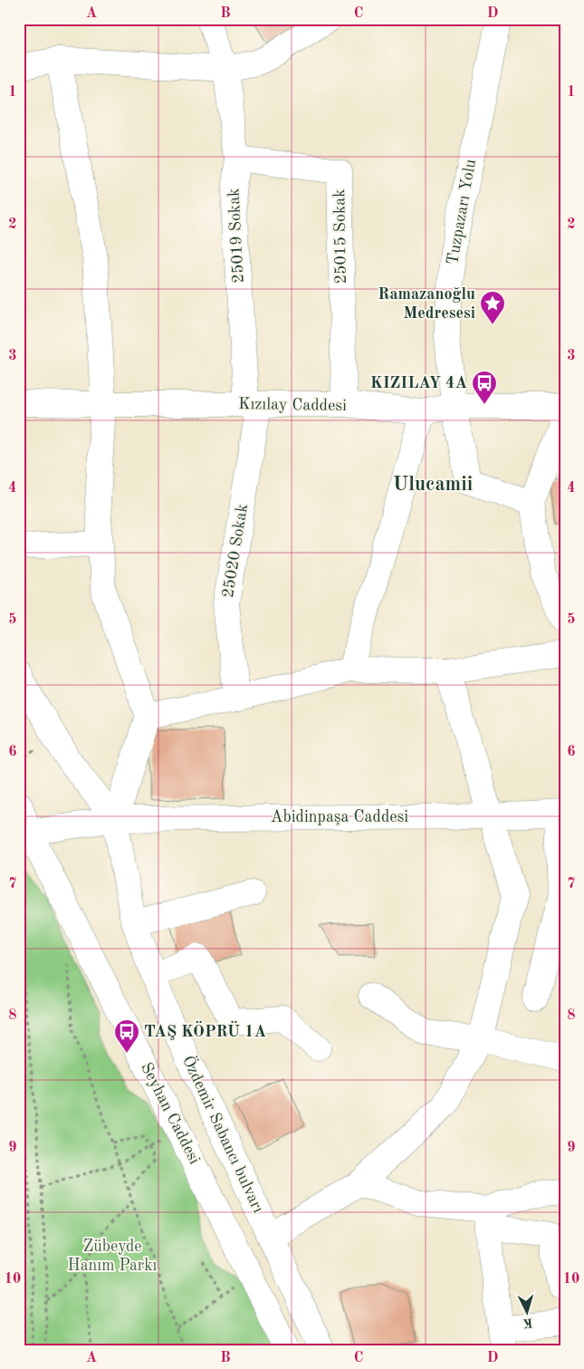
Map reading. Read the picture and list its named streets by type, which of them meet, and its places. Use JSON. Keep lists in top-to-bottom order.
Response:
{
  "streets": {
    "street": [
      "Tuzpazarı Yolu",
      "25019 Sokak",
      "25015 Sokak",
      "Kızılay Caddesi",
      "25020 Sokak",
      "Abidinpaşa Caddesi",
      "Seyhan Caddesi",
      "Özdemir Sabancı bulvarı"
    ]
  },
  "crossings": [
    ["Tuzpazarı Yolu", "Kızılay Caddesi"],
    ["25019 Sokak", "25015 Sokak"],
    ["25019 Sokak", "Kızılay Caddesi"],
    ["25019 Sokak", "25020 Sokak"],
    ["25015 Sokak", "Kızılay Caddesi"],
    ["Kızılay Caddesi", "25020 Sokak"],
    ["Abidinpaşa Caddesi", "Seyhan Caddesi"],
    ["Abidinpaşa Caddesi", "Özdemir Sabancı bulvarı"]
  ],
  "districts": ["Ulucamii"],
  "parks": ["Zübeyde Hanım Parkı"],
  "places": {
    "place": ["Ramazanoğlu Medresesi"],
    "bus stop": ["KIZILAY 4A", "TAŞ KÖPRÜ 1A"]
  },
  "north": "bottom",
  "grid": {
    "columns": [
      "A",
      "B",
      "C",
      "D"
    ],
    "rows": [
      "1",
      "2",
      "3",
      "4",
      "5",
      "6",
      "7",
      "8",
      "9",
      "10"
    ]
  }
}
